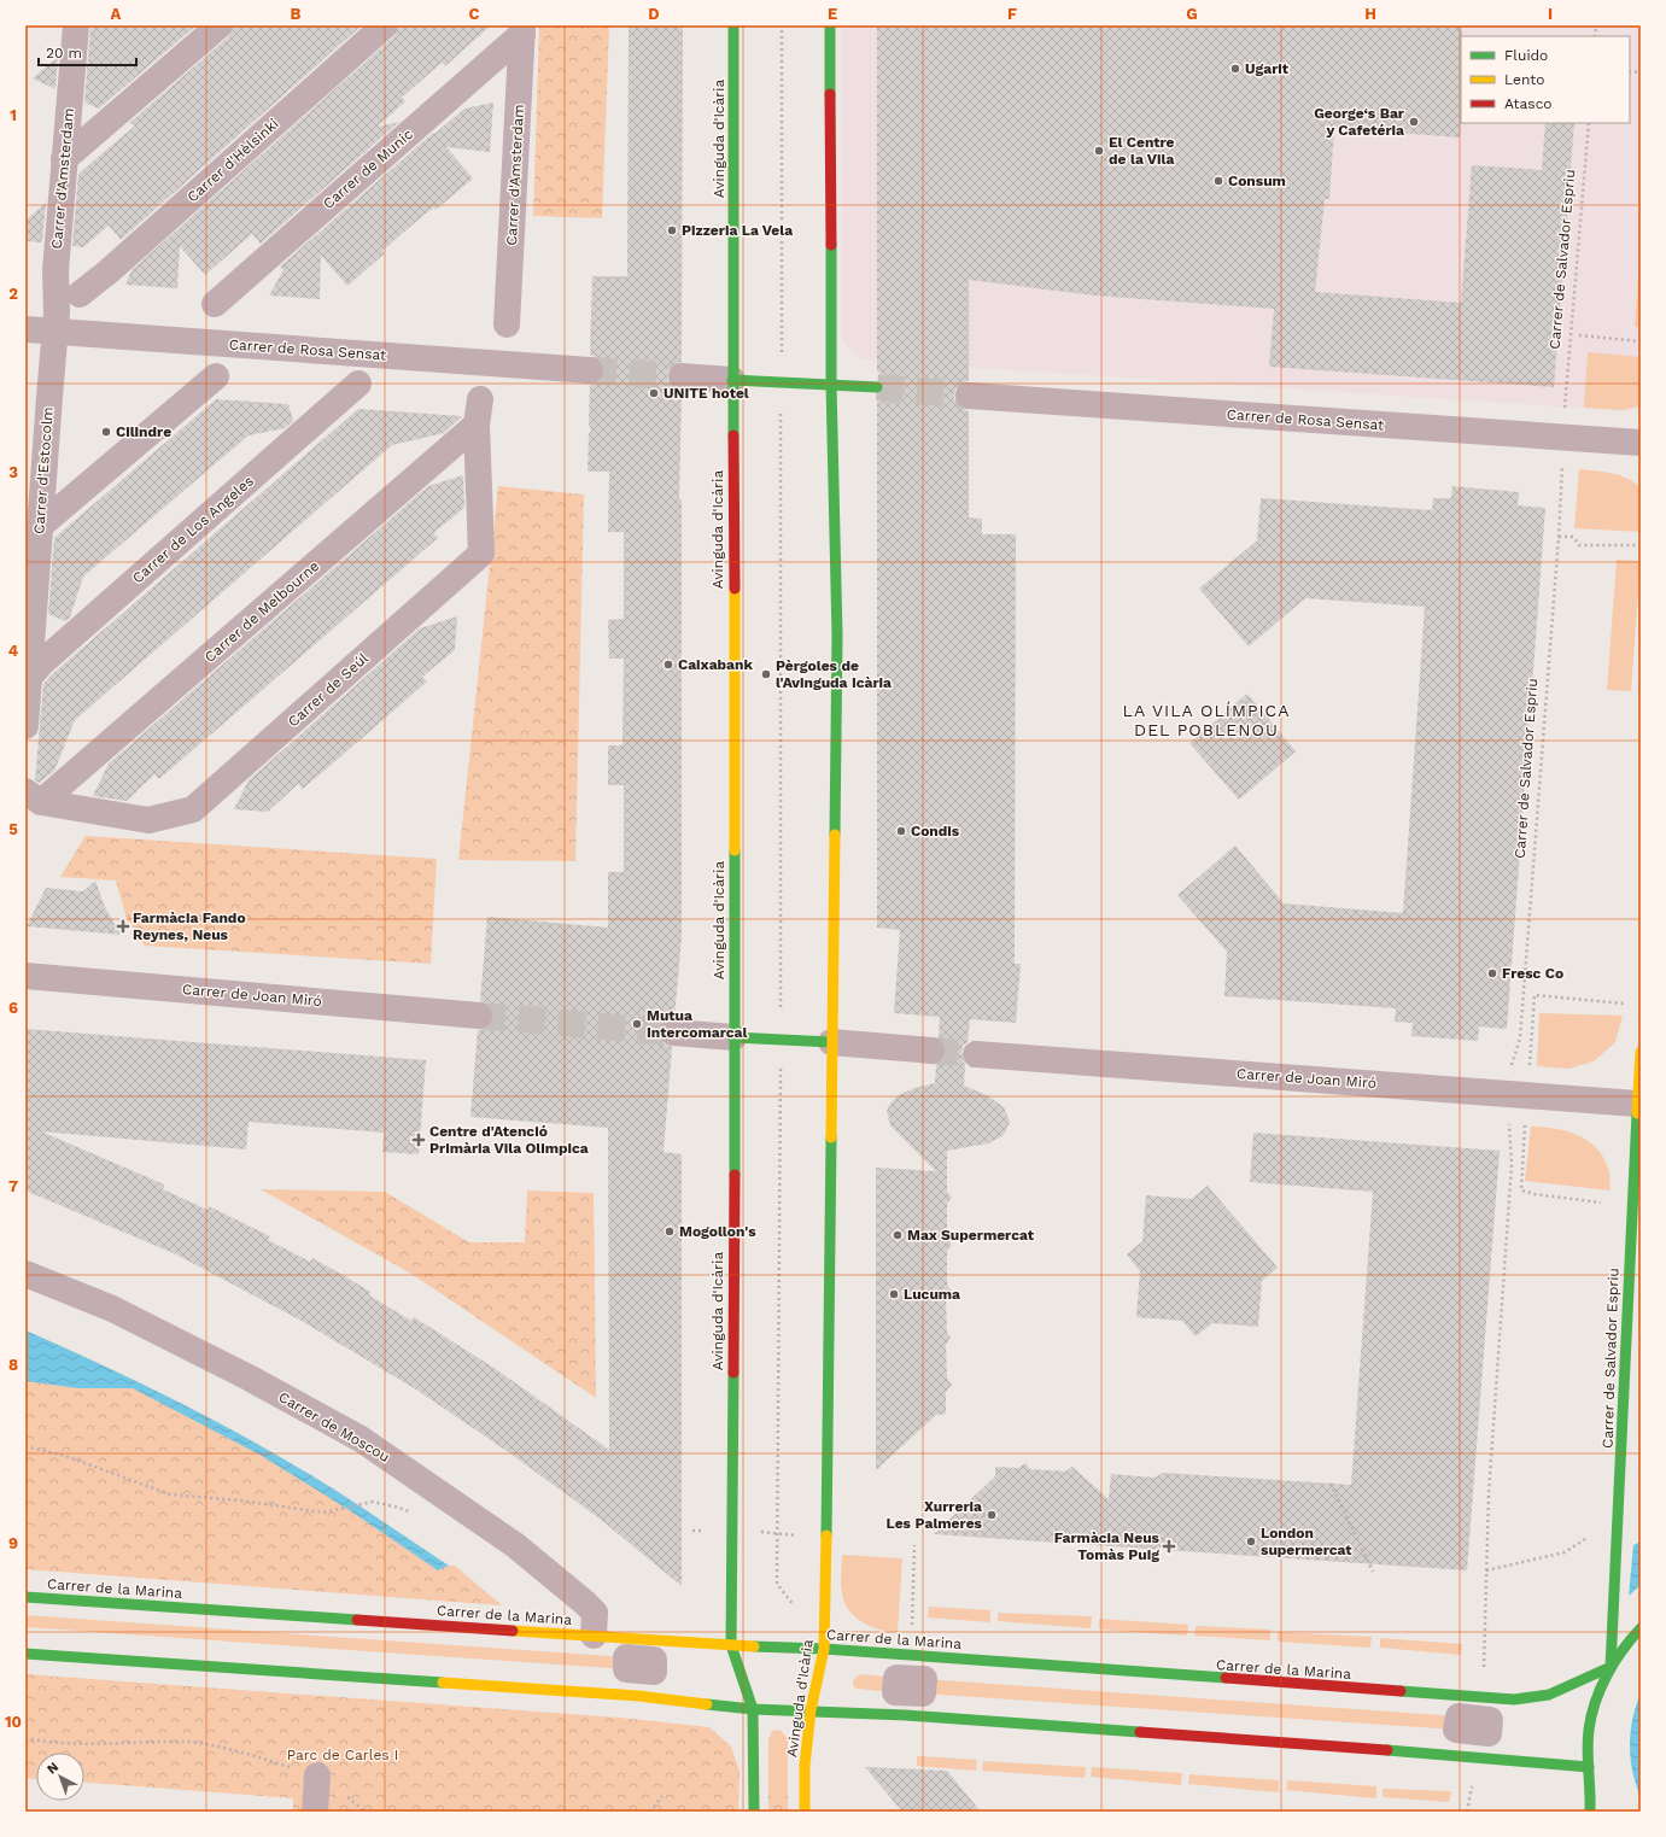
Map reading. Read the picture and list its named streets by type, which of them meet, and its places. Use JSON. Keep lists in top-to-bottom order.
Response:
{
  "streets": {
    "street": [
      "Avinguda d'Icària",
      "Carrer d'Hèlsinki",
      "Carrer de Munic",
      "Carrer d'Amsterdam",
      "Carrer de Salvador Espriu",
      "Carrer de Rosa Sensat",
      "Carrer d'Estocolm",
      "Carrer de Los Angeles",
      "Carrer de Melbourne",
      "Carrer de Seúl",
      "Carrer de Joan Miró",
      "Carrer de Moscou",
      "Carrer de la Marina"
    ]
  },
  "crossings": [
    ["Avinguda d'Icària", "Carrer de la Marina"],
    ["Carrer de Munic", "Carrer d'Amsterdam"],
    ["Carrer d'Amsterdam", "Carrer de Rosa Sensat"],
    ["Carrer d'Amsterdam", "Carrer d'Estocolm"],
    ["Carrer de Salvador Espriu", "Carrer de Joan Miró"],
    ["Carrer de Salvador Espriu", "Carrer de la Marina"],
    ["Carrer de Rosa Sensat", "Carrer d'Estocolm"],
    ["Carrer d'Estocolm", "Carrer de Los Angeles"],
    ["Carrer de Melbourne", "Carrer de Seúl"],
    ["Carrer de Moscou", "Carrer de la Marina"]
  ],
  "districts": ["LA VILA OLÍMPICA DEL POBLENOU"],
  "parks": ["Parc de Carles I"],
  "places": {
    "other": [
      "Ugarit",
      "George‘s Bar y Cafetéria",
      "El Centre de la Vila",
      "Consum",
      "Pizzeria La Vela",
      "UNITE hotel",
      "Cilindre",
      "Caixabank",
      "Pèrgoles de l'Avinguda Icària",
      "Condis",
      "Fresc Co",
      "Mutua Intercomarcal",
      "Mogollon's",
      "Max Supermercat",
      "Lucuma",
      "Xurreria Les Palmeres",
      "London supermercat"
    ],
    "health": ["Farmàcia Fando Reynes, Neus", "Centre d'Atenció Primària Vila Olimpica", "Farmàcia Neus Tomàs Puig"]
  },
  "legend": ["Fluido", "Lento", "Atasco"],
  "scale_bar": "20 m",
  "north": "top left",
  "grid": {
    "columns": [
      "A",
      "B",
      "C",
      "D",
      "E",
      "F",
      "G",
      "H",
      "I"
    ],
    "rows": [
      "1",
      "2",
      "3",
      "4",
      "5",
      "6",
      "7",
      "8",
      "9",
      "10"
    ]
  }
}
